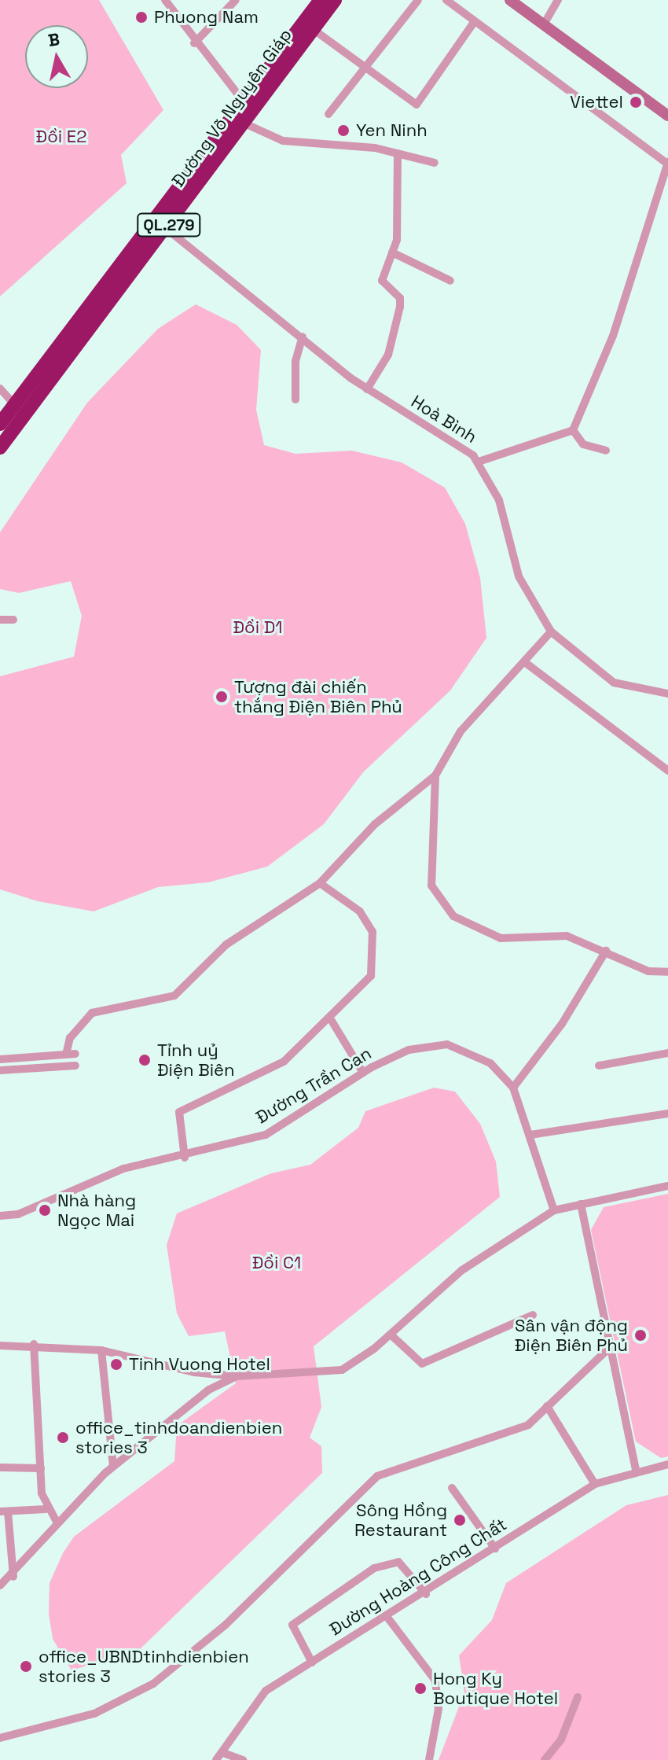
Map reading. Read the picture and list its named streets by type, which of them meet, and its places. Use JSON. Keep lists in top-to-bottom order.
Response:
{
  "streets": {
    "highway": ["Đường Võ Nguyên Giáp", "QL.279"],
    "street": ["Hoà Bình", "Đường Trần Can", "Đường Hoàng Công Chất"]
  },
  "crossings": [
    ["Đường Võ Nguyên Giáp", "Hoà Bình"]
  ],
  "parks": ["Đồi E2", "Đồi D1", "Đồi C1"],
  "places": [
    "Phuong Nam",
    "Viettel",
    "Yen Ninh",
    "Tượng đài chiến thắng Điện Biên Phủ",
    "Tỉnh uỷ Điện Biên",
    "Nhà hàng Ngọc Mai",
    "Sân vận động Điện Biên Phủ",
    "Tinh Vuong Hotel",
    "office_tinhdoandienbien stories 3",
    "Sông Hồng Restaurant",
    "office_UBNDtinhdienbien stories 3",
    "Hong Ky Boutique Hotel"
  ],
  "north": "top"
}
